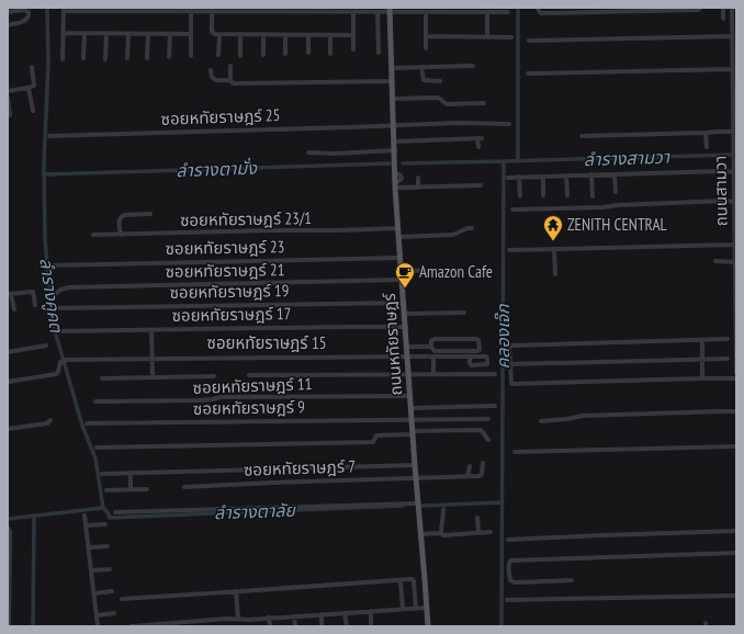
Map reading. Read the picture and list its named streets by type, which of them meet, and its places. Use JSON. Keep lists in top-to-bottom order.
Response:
{
  "streets": {
    "main road": ["ถนนหทัยราษฎร์"],
    "street": [
      "ซอยหทัยราษฎร์ 25",
      "ถนนสามวา",
      "ซอยหทัยราษฎร์ 23/1",
      "ซอยหทัยราษฎร์ 23",
      "ซอยหทัยราษฎร์ 21",
      "ซอยหทัยราษฎร์ 19",
      "ซอยหทัยราษฎร์ 17",
      "ซอยหทัยราษฎร์ 15",
      "ซอยหทัยราษฎร์ 11",
      "ซอยหทัยราษฎร์ 9",
      "ซอยหทัยราษฎร์ 7"
    ]
  },
  "crossings": [
    ["ซอยหทัยราษฎร์ 25", "ถนนหทัยราษฎร์"],
    ["ซอยหทัยราษฎร์ 23/1", "ถนนหทัยราษฎร์"],
    ["ซอยหทัยราษฎร์ 23", "ถนนหทัยราษฎร์"],
    ["ซอยหทัยราษฎร์ 21", "ถนนหทัยราษฎร์"],
    ["ซอยหทัยราษฎร์ 19", "ถนนหทัยราษฎร์"],
    ["ซอยหทัยราษฎร์ 17", "ถนนหทัยราษฎร์"],
    ["ซอยหทัยราษฎร์ 15", "ถนนหทัยราษฎร์"],
    ["ถนนหทัยราษฎร์", "ซอยหทัยราษฎร์ 11"],
    ["ถนนหทัยราษฎร์", "ซอยหทัยราษฎร์ 9"],
    ["ถนนหทัยราษฎร์", "ซอยหทัยราษฎร์ 7"]
  ],
  "water": [
    "ลำรางสามวา",
    "ลำรางตามั่ง",
    "ลำรางคูคต",
    "คลองเจ๊ก",
    "ลำรางตาลัย"
  ],
  "places": {
    "temple": ["ZENITH CENTRAL"],
    "cafe": ["Amazon Cafe"]
  }
}
